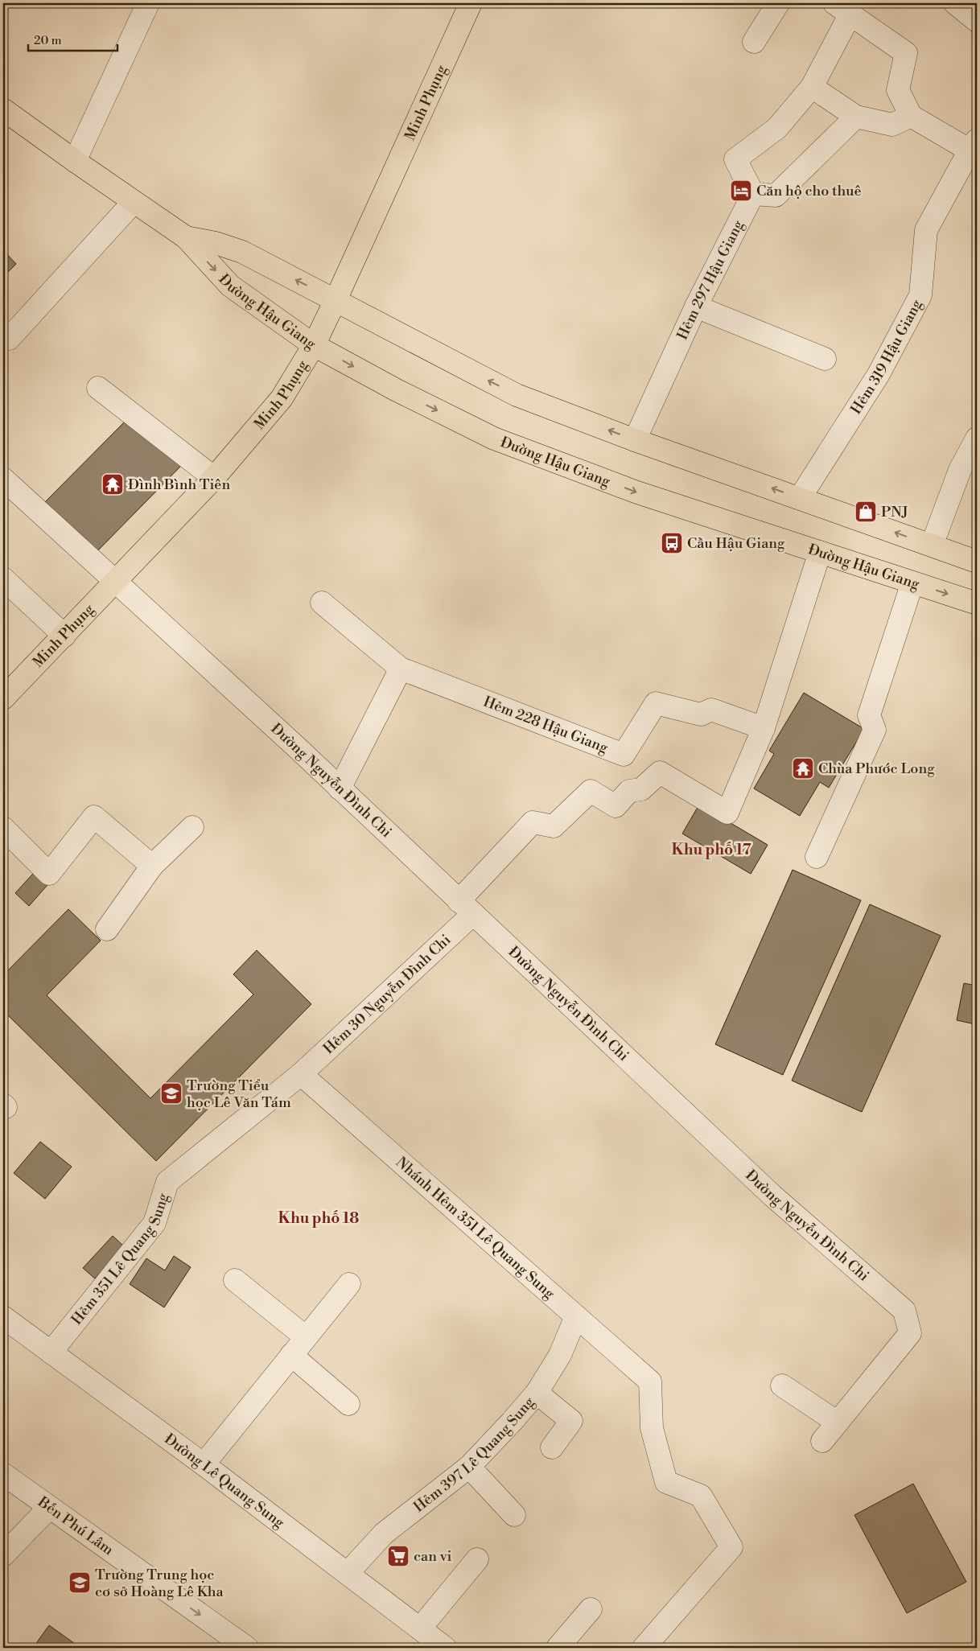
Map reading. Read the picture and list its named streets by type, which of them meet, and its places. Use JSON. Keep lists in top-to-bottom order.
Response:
{
  "streets": {
    "main road": ["Minh Phụng", "Đường Hậu Giang"],
    "street": [
      "Hẻm 297 Hậu Giang",
      "Hẻm 319 Hậu Giang",
      "Hẻm 228 Hậu Giang",
      "Đường Nguyễn Đình Chi",
      "Hẻm 30 Nguyễn Đình Chi",
      "Nhánh Hẻm 351 Lê Quang Sung",
      "Hẻm 351 Lê Quang Sung",
      "Hẻm 397 Lê Quang Sung",
      "Đường Lê Quang Sung",
      "Bến Phú Lâm"
    ]
  },
  "crossings": [
    ["Minh Phụng", "Đường Hậu Giang"],
    ["Minh Phụng", "Đường Nguyễn Đình Chi"],
    ["Hẻm 297 Hậu Giang", "Đường Hậu Giang"],
    ["Đường Hậu Giang", "Hẻm 319 Hậu Giang"],
    ["Đường Nguyễn Đình Chi", "Hẻm 30 Nguyễn Đình Chi"],
    ["Hẻm 30 Nguyễn Đình Chi", "Nhánh Hẻm 351 Lê Quang Sung"],
    ["Hẻm 30 Nguyễn Đình Chi", "Hẻm 351 Lê Quang Sung"],
    ["Nhánh Hẻm 351 Lê Quang Sung", "Hẻm 351 Lê Quang Sung"],
    ["Nhánh Hẻm 351 Lê Quang Sung", "Hẻm 397 Lê Quang Sung"],
    ["Hẻm 351 Lê Quang Sung", "Đường Lê Quang Sung"],
    ["Hẻm 397 Lê Quang Sung", "Đường Lê Quang Sung"]
  ],
  "one_way": ["Bến Phú Lâm"],
  "districts": ["Khu phố 17", "Khu phố 18"],
  "places": {
    "hotel": ["Căn hộ cho thuê"],
    "temple": ["Đình Bình Tiên", "Chùa Phước Long"],
    "shop": ["PNJ"],
    "bus stop": ["Cầu Hậu Giang"],
    "school or university": ["Trường Tiểu học Lê Văn Tám", "Trường Trung học cơ sở Hoàng Lê Kha"],
    "supermarket": ["can vi"]
  },
  "scale_bar": "20 m"
}
